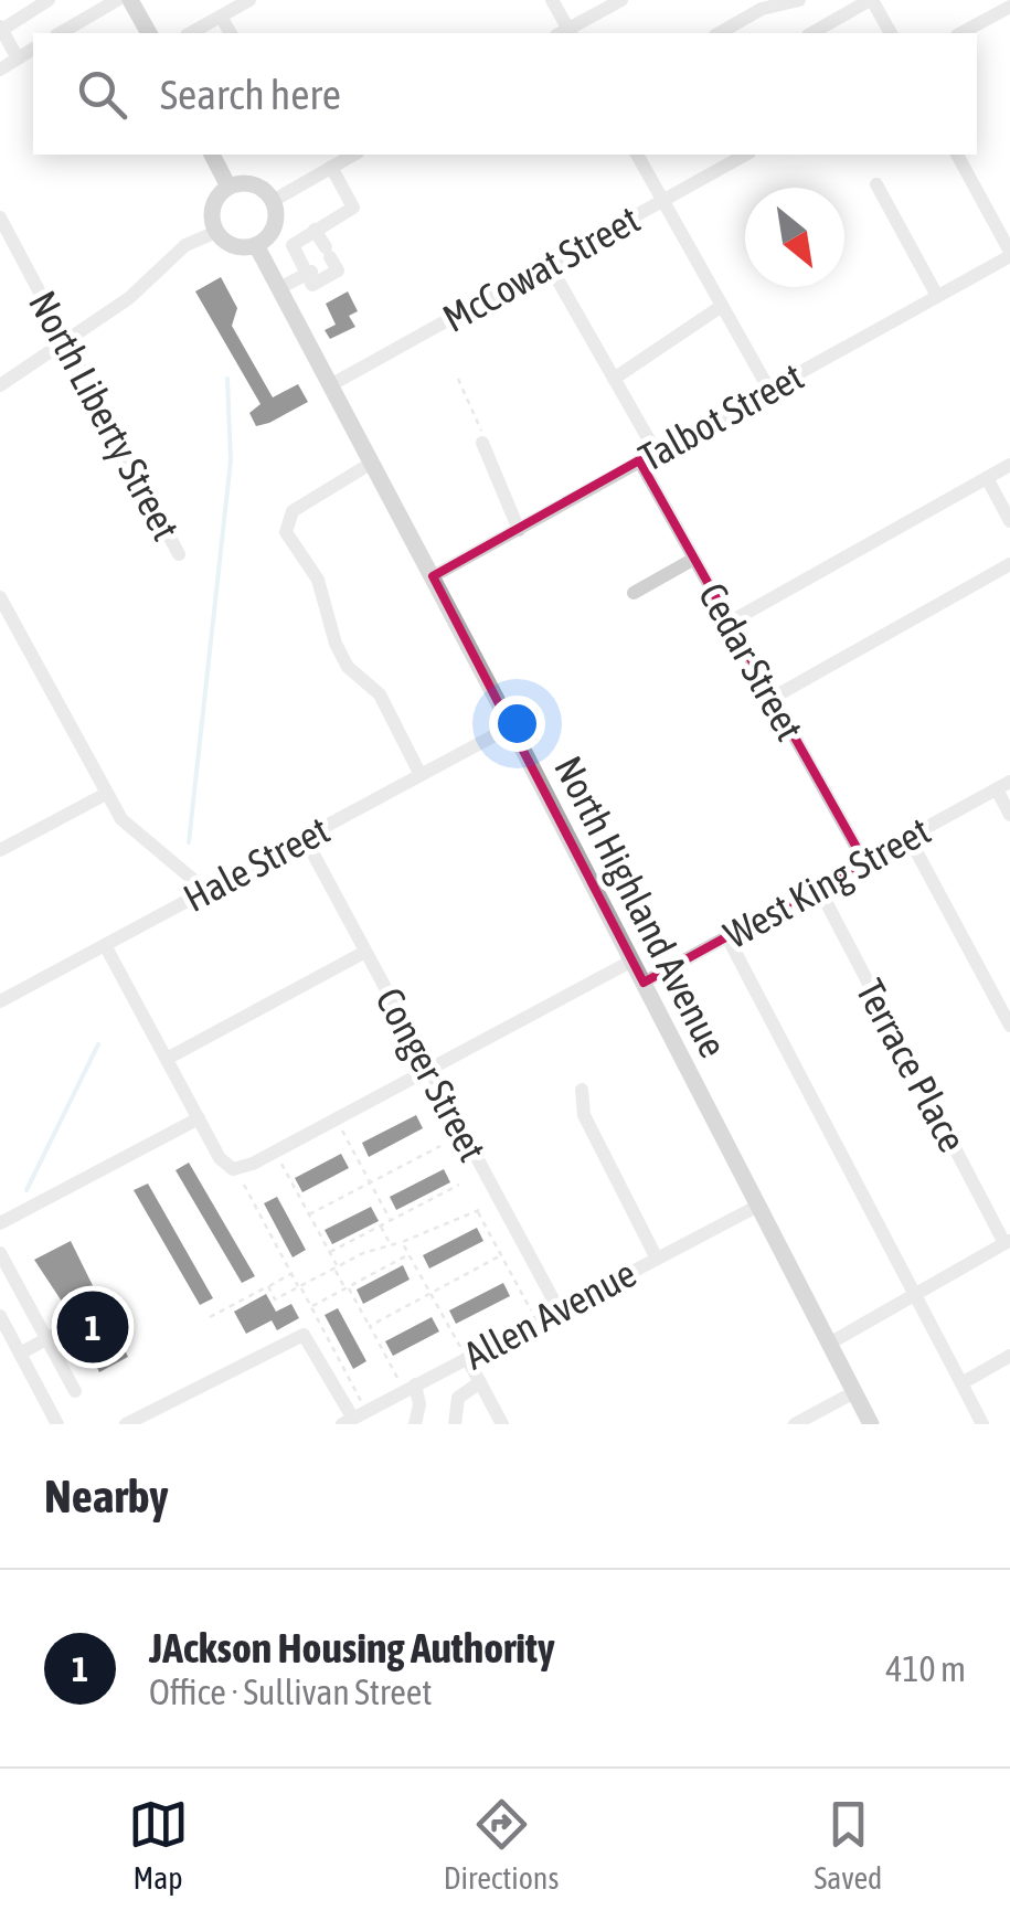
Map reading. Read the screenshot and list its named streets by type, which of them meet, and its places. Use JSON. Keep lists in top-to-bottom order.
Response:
{
  "streets": {
    "main road": ["North Highland Avenue"],
    "street": [
      "McCowat Street",
      "North Liberty Street",
      "Talbot Street",
      "Cedar Street",
      "Hale Street",
      "West King Street",
      "Terrace Place",
      "Conger Street",
      "Allen Avenue"
    ]
  },
  "crossings": [
    ["McCowat Street", "North Highland Avenue"],
    ["Talbot Street", "Cedar Street"],
    ["Talbot Street", "North Highland Avenue"],
    ["Cedar Street", "West King Street"],
    ["Hale Street", "North Highland Avenue"],
    ["Hale Street", "Conger Street"],
    ["West King Street", "North Highland Avenue"],
    ["West King Street", "Terrace Place"],
    ["North Highland Avenue", "Allen Avenue"],
    ["Conger Street", "Allen Avenue"]
  ],
  "north": "bottom right",
  "page": {
    "search": "Search here",
    "pins": "1",
    "heading": "Nearby",
    "list": [
      {
        "mark": "1",
        "name": "JAckson Housing Authority",
        "note": "Office · Sullivan Street",
        "value": "410 m"
      }
    ],
    "nav": ["Map", "Directions", "Saved"]
  }
}
